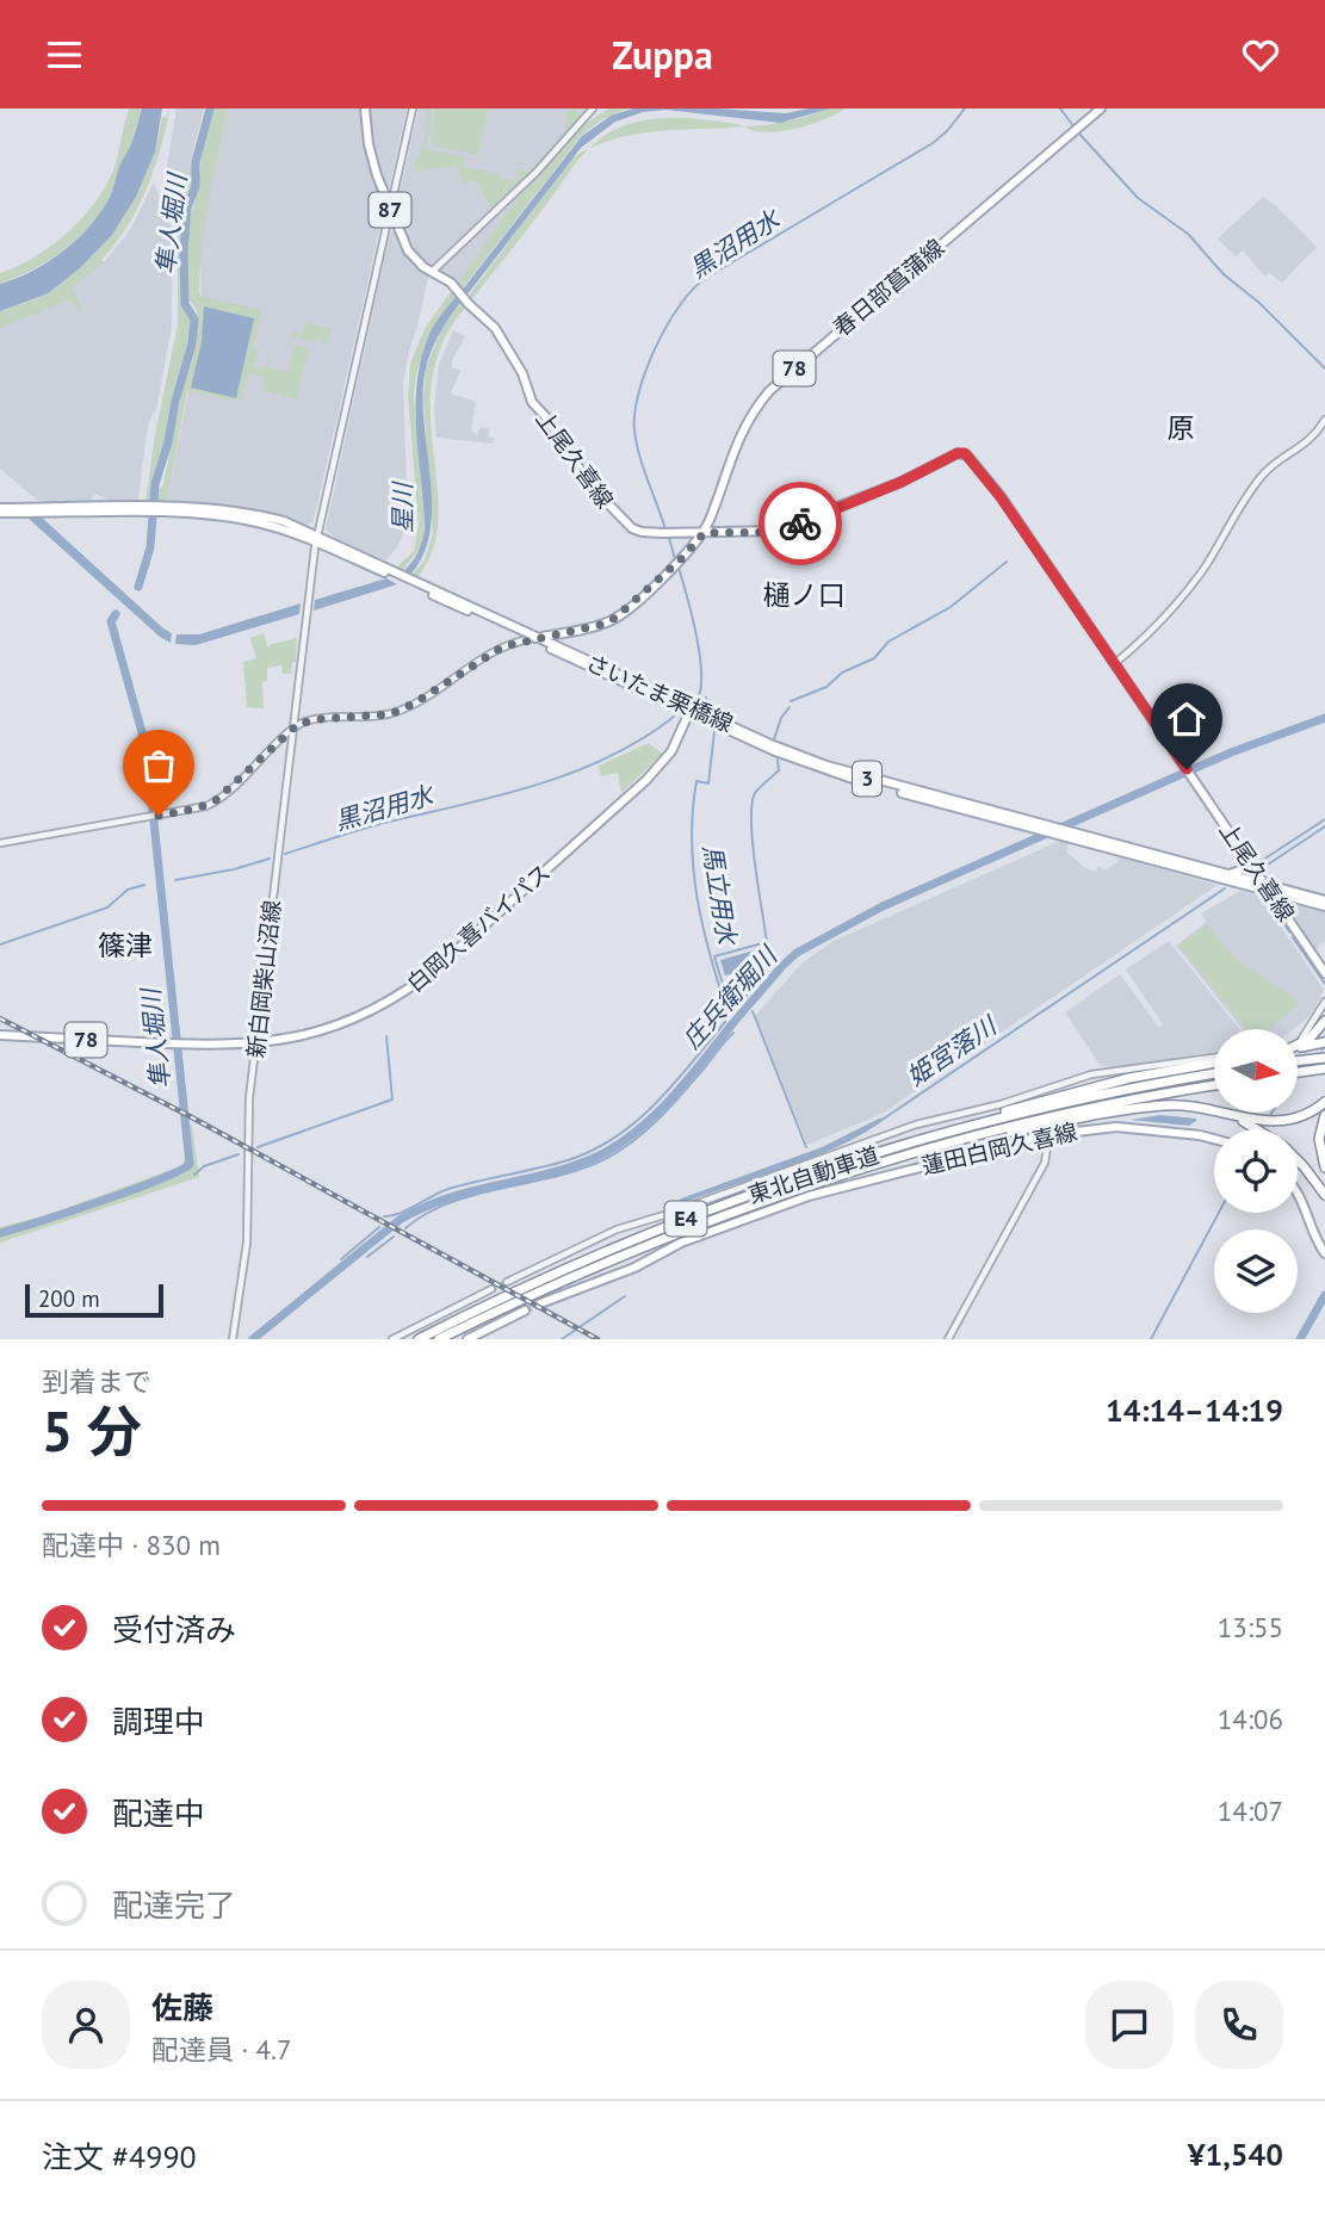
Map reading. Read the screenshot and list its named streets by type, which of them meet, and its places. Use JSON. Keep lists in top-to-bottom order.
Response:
{
  "streets": {
    "highway": ["東北自動車道", "E4"],
    "main road": [
      "87",
      "春日部菖蒲線",
      "78",
      "上尾久喜線",
      "さいたま栗橋線",
      "3",
      "白岡久喜バイパス",
      "蓮田白岡久喜線"
    ],
    "street": ["新白岡柴山沼線"]
  },
  "crossings": [
    ["春日部菖蒲線", "上尾久喜線"],
    ["春日部菖蒲線", "さいたま栗橋線"],
    ["上尾久喜線", "さいたま栗橋線"],
    ["さいたま栗橋線", "白岡久喜バイパス"],
    ["さいたま栗橋線", "新白岡柴山沼線"],
    ["白岡久喜バイパス", "新白岡柴山沼線"]
  ],
  "districts": ["原", "樋ノ口", "篠津"],
  "water": [
    "隼人堀川",
    "黒沼用水",
    "星川",
    "馬立用水",
    "庄兵衛堀川",
    "姫宮落川"
  ],
  "scale_bar": "200 m",
  "north": "right",
  "page": {
    "header": "Zuppa",
    "scale": "200 m",
    "heading": ["5 分", "到着まで", "14:14–14:19"],
    "panel": [
      "佐藤",
      "配達員 · 4.7",
      "注文 #4990",
      "¥1,540"
    ],
    "bar": "配達中 · 830 m",
    "list": [
      ["受付済み", "13:55"],
      ["調理中", "14:06"],
      ["配達中", "14:07"],
      "配達完了"
    ]
  }
}
